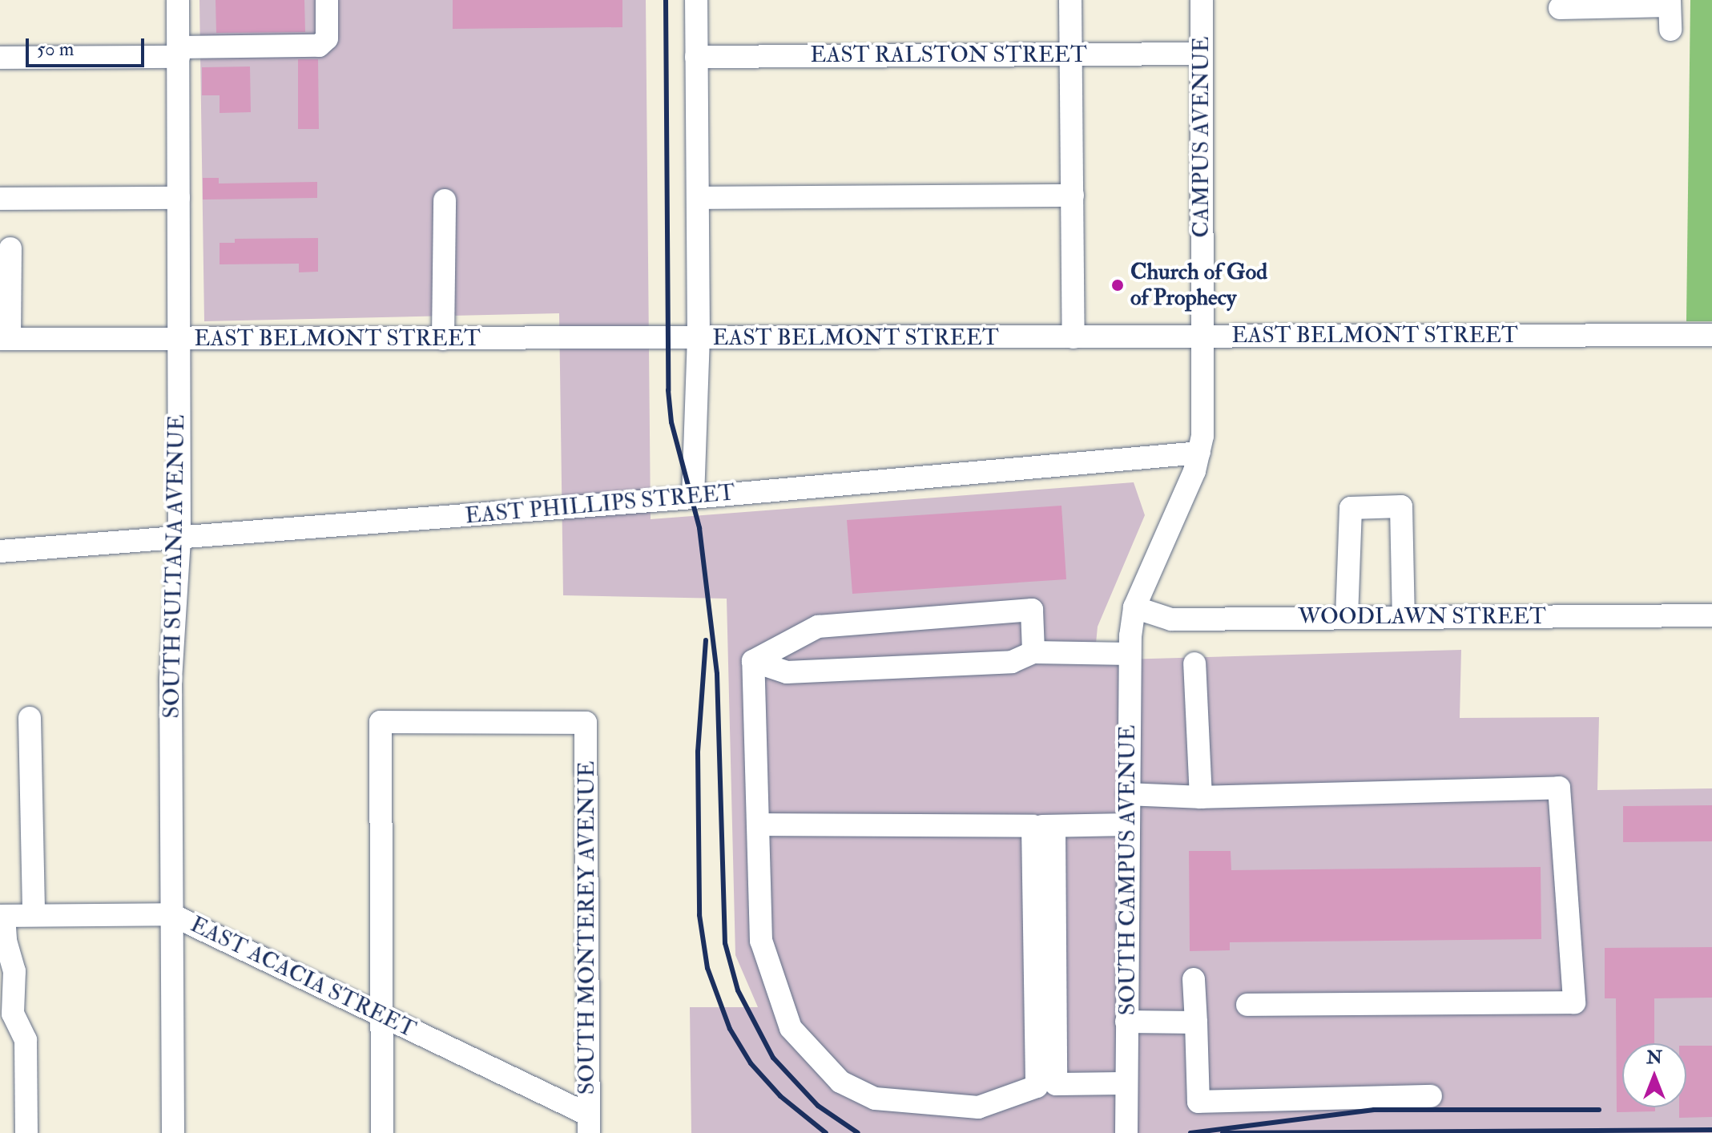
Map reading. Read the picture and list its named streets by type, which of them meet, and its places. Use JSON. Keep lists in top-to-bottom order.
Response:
{
  "streets": {
    "street": [
      "EAST RALSTON STREET",
      "CAMPUS AVENUE",
      "EAST BELMONT STREET",
      "EAST PHILLIPS STREET",
      "SOUTH SULTANA AVENUE",
      "WOODLAWN STREET",
      "SOUTH CAMPUS AVENUE",
      "SOUTH MONTEREY AVENUE",
      "EAST ACACIA STREET"
    ]
  },
  "crossings": [
    ["EAST RALSTON STREET", "CAMPUS AVENUE"],
    ["CAMPUS AVENUE", "EAST BELMONT STREET"],
    ["CAMPUS AVENUE", "EAST PHILLIPS STREET"],
    ["CAMPUS AVENUE", "WOODLAWN STREET"],
    ["CAMPUS AVENUE", "SOUTH CAMPUS AVENUE"],
    ["EAST BELMONT STREET", "SOUTH SULTANA AVENUE"],
    ["EAST PHILLIPS STREET", "SOUTH SULTANA AVENUE"],
    ["SOUTH SULTANA AVENUE", "EAST ACACIA STREET"],
    ["WOODLAWN STREET", "SOUTH CAMPUS AVENUE"],
    ["SOUTH MONTEREY AVENUE", "EAST ACACIA STREET"]
  ],
  "places": ["Church of God of Prophecy"],
  "scale_bar": "50 m",
  "north": "top"
}
